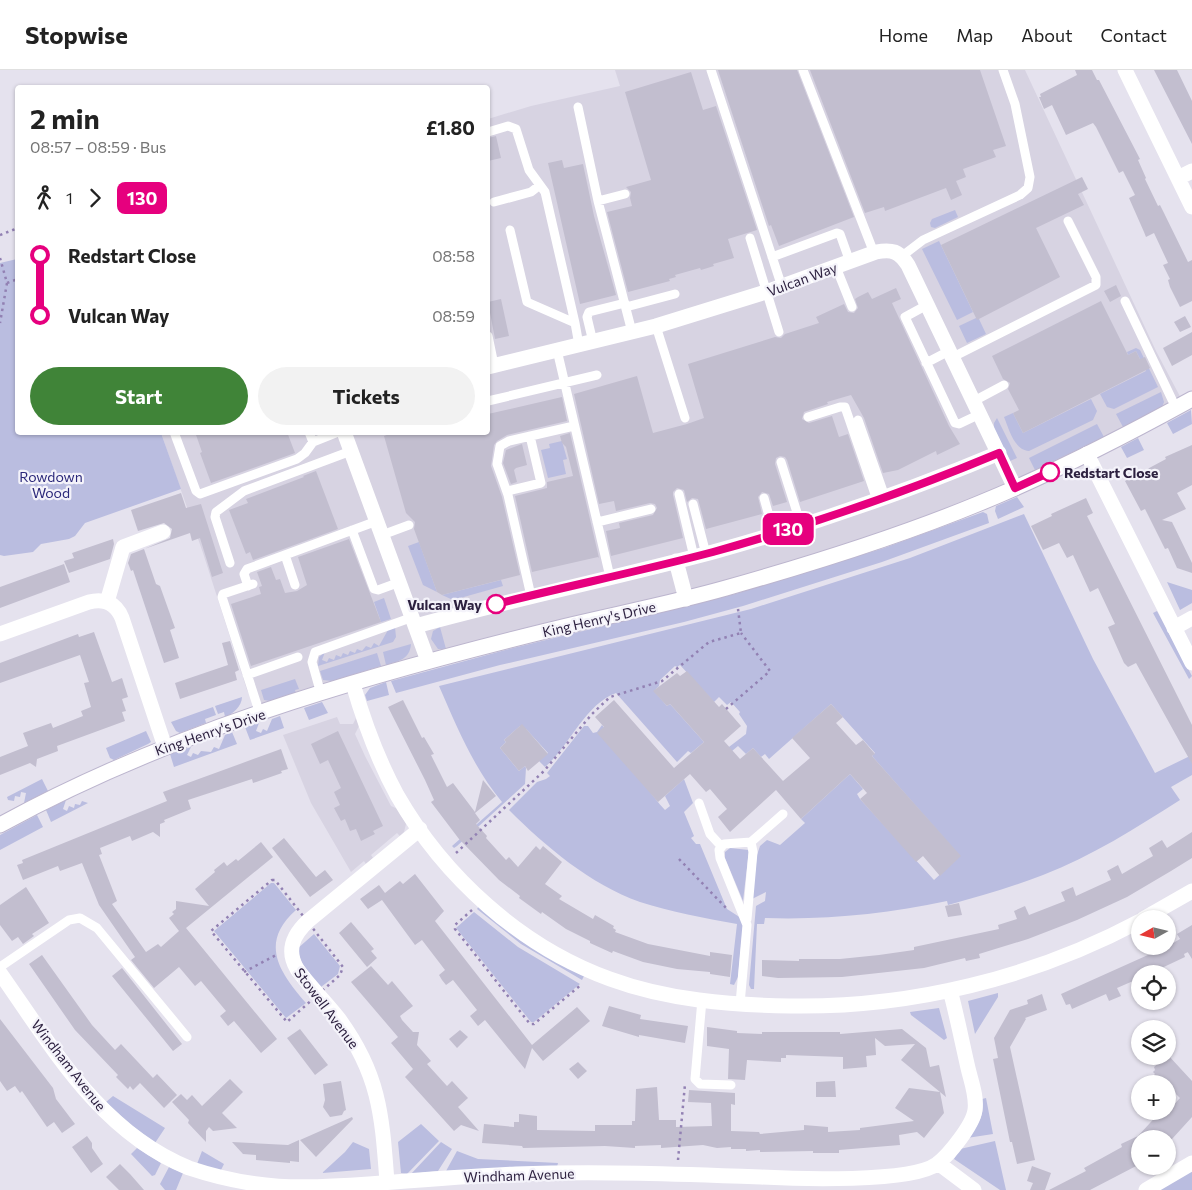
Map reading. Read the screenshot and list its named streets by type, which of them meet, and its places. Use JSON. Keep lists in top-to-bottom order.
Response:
{
  "streets": {
    "street": [
      "Vulcan Way",
      "King Henry's Drive",
      "Stowell Avenue",
      "Windham Avenue"
    ]
  },
  "crossings": [
    ["Stowell Avenue", "Windham Avenue"]
  ],
  "parks": ["Rowdown Wood"],
  "places": ["Redstart Close", "Vulcan Way"],
  "lines": ["bus line 130"],
  "north": "left",
  "page": {
    "header": "Stopwise",
    "nav": [
      "Home",
      "Map",
      "About",
      "Contact"
    ],
    "on_map": "130",
    "heading": ["2 min", "08:57 – 08:59 · Bus", "£1.80"],
    "legs": ["1", "130"],
    "list": [
      {
        "name": "Redstart Close",
        "value": "08:58"
      },
      {
        "name": "Vulcan Way",
        "value": "08:59"
      }
    ],
    "buttons": ["Start", "Tickets"],
    "map_buttons": ["+", "−"]
  }
}
